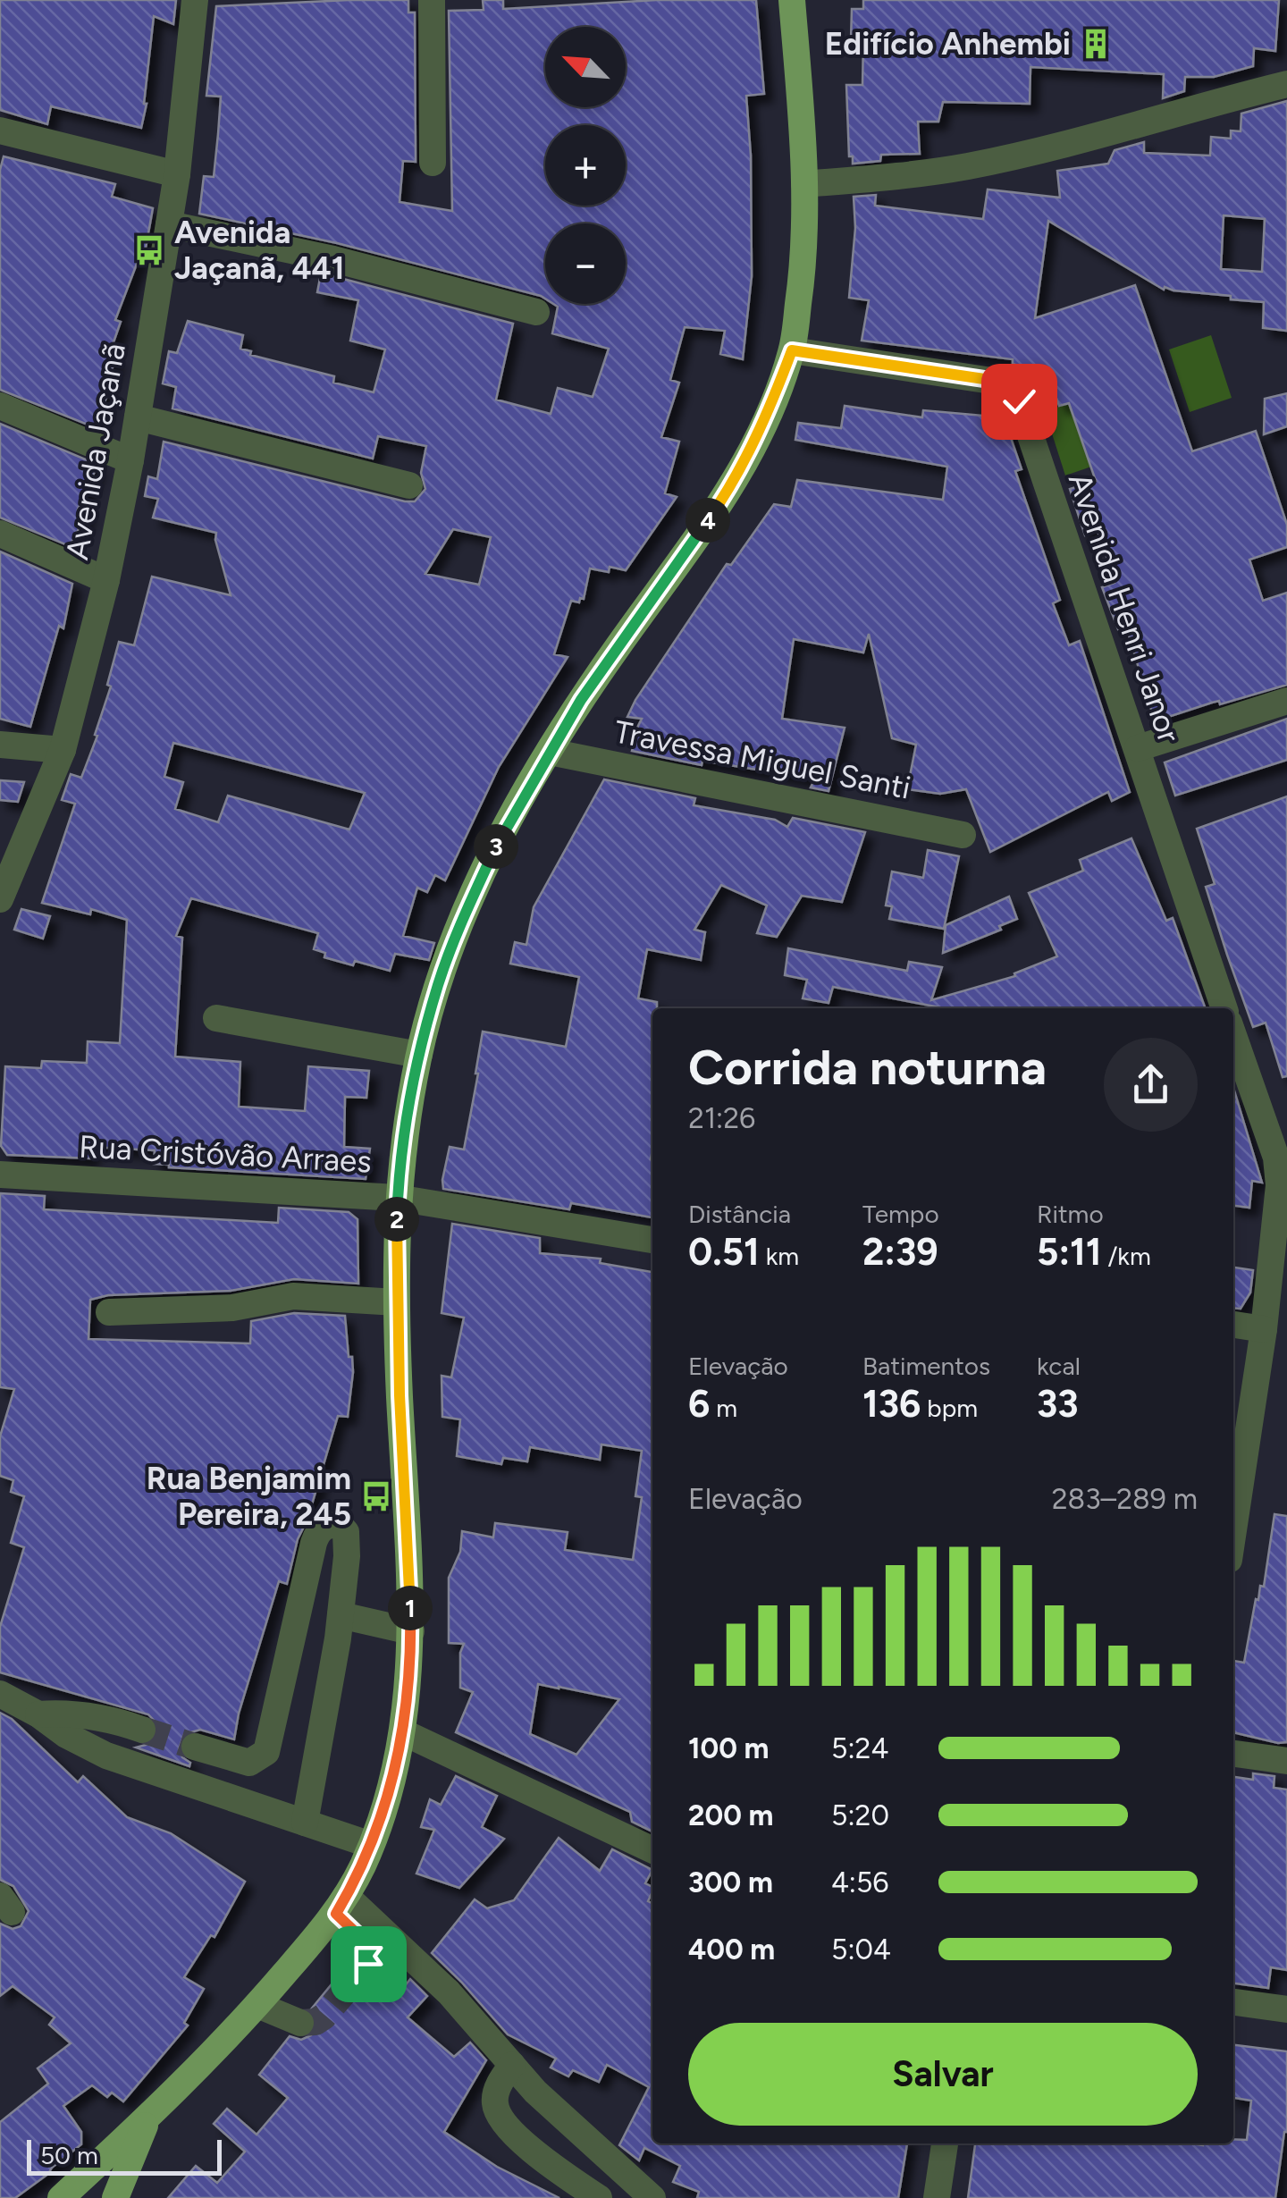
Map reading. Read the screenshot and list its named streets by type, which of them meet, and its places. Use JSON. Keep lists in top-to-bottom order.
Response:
{
  "streets": {
    "street": [
      "Avenida Jaçanã",
      "Avenida Henri Janor",
      "Travessa Miguel Santi",
      "Rua Cristóvão Arraes"
    ]
  },
  "places": {
    "building": ["Edifício Anhembi"],
    "bus stop": ["Avenida Jaçanã, 441", "Rua Benjamim Pereira, 245"]
  },
  "scale_bar": "50 m",
  "north": "top left",
  "page": {
    "map_buttons": ["+", "−"],
    "pins": [
      "4",
      "3",
      "2",
      "1"
    ],
    "heading": ["Corrida noturna", "21:26"],
    "stats": [
      ["Distância", "0.51 km"],
      ["Tempo", "2:39"],
      ["Ritmo", "5:11 /km"],
      ["Elevação", "6 m"],
      ["Batimentos", "136 bpm"],
      ["kcal", "33"]
    ],
    "chart": ["Elevação", "283–289 m"],
    "list": [
      {
        "name": "100 m",
        "note": "5:24"
      },
      {
        "name": "200 m",
        "note": "5:20"
      },
      {
        "name": "300 m",
        "note": "4:56"
      },
      {
        "name": "400 m",
        "note": "5:04"
      }
    ],
    "buttons": "Salvar",
    "scale": "50 m"
  }
}
